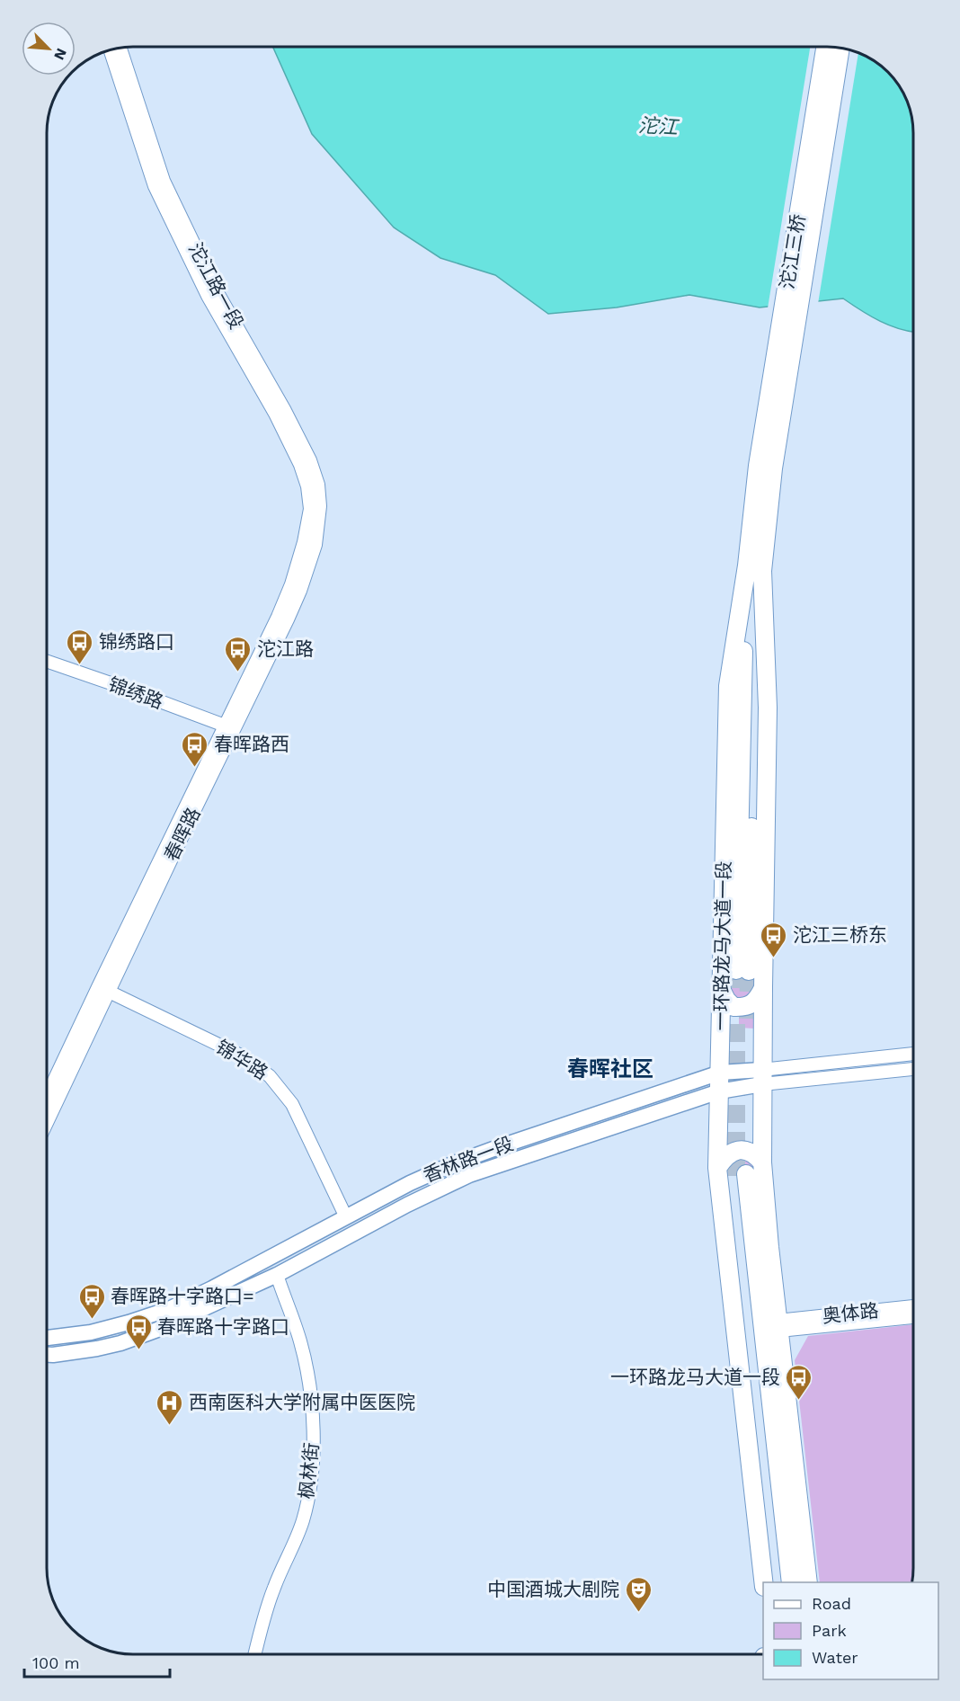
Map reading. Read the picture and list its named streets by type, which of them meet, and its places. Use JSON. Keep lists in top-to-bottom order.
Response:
{
  "streets": {
    "highway": ["沱江三桥", "一环路龙马大道一段"],
    "main road": ["香林路一段"],
    "street": [
      "沱江路一段",
      "锦绣路",
      "春晖路",
      "锦华路",
      "奥体路",
      "枫林街"
    ]
  },
  "crossings": [
    ["沱江三桥", "一环路龙马大道一段"],
    ["沱江路一段", "春晖路"],
    ["锦绣路", "春晖路"],
    ["春晖路", "锦华路"],
    ["一环路龙马大道一段", "香林路一段"],
    ["一环路龙马大道一段", "奥体路"],
    ["锦华路", "香林路一段"],
    ["香林路一段", "枫林街"]
  ],
  "districts": ["春晖社区"],
  "water": ["沱江"],
  "places": {
    "bus stop": [
      "锦绣路口",
      "沱江路",
      "春晖路西",
      "沱江三桥东",
      "春晖路十字路口=",
      "春晖路十字路口",
      "一环路龙马大道一段"
    ],
    "hospital": ["西南医科大学附属中医医院"],
    "theatre": ["中国酒城大剧院"]
  },
  "legend": ["Road", "Park", "Water"],
  "scale_bar": "100 m",
  "north": "bottom right"
}
